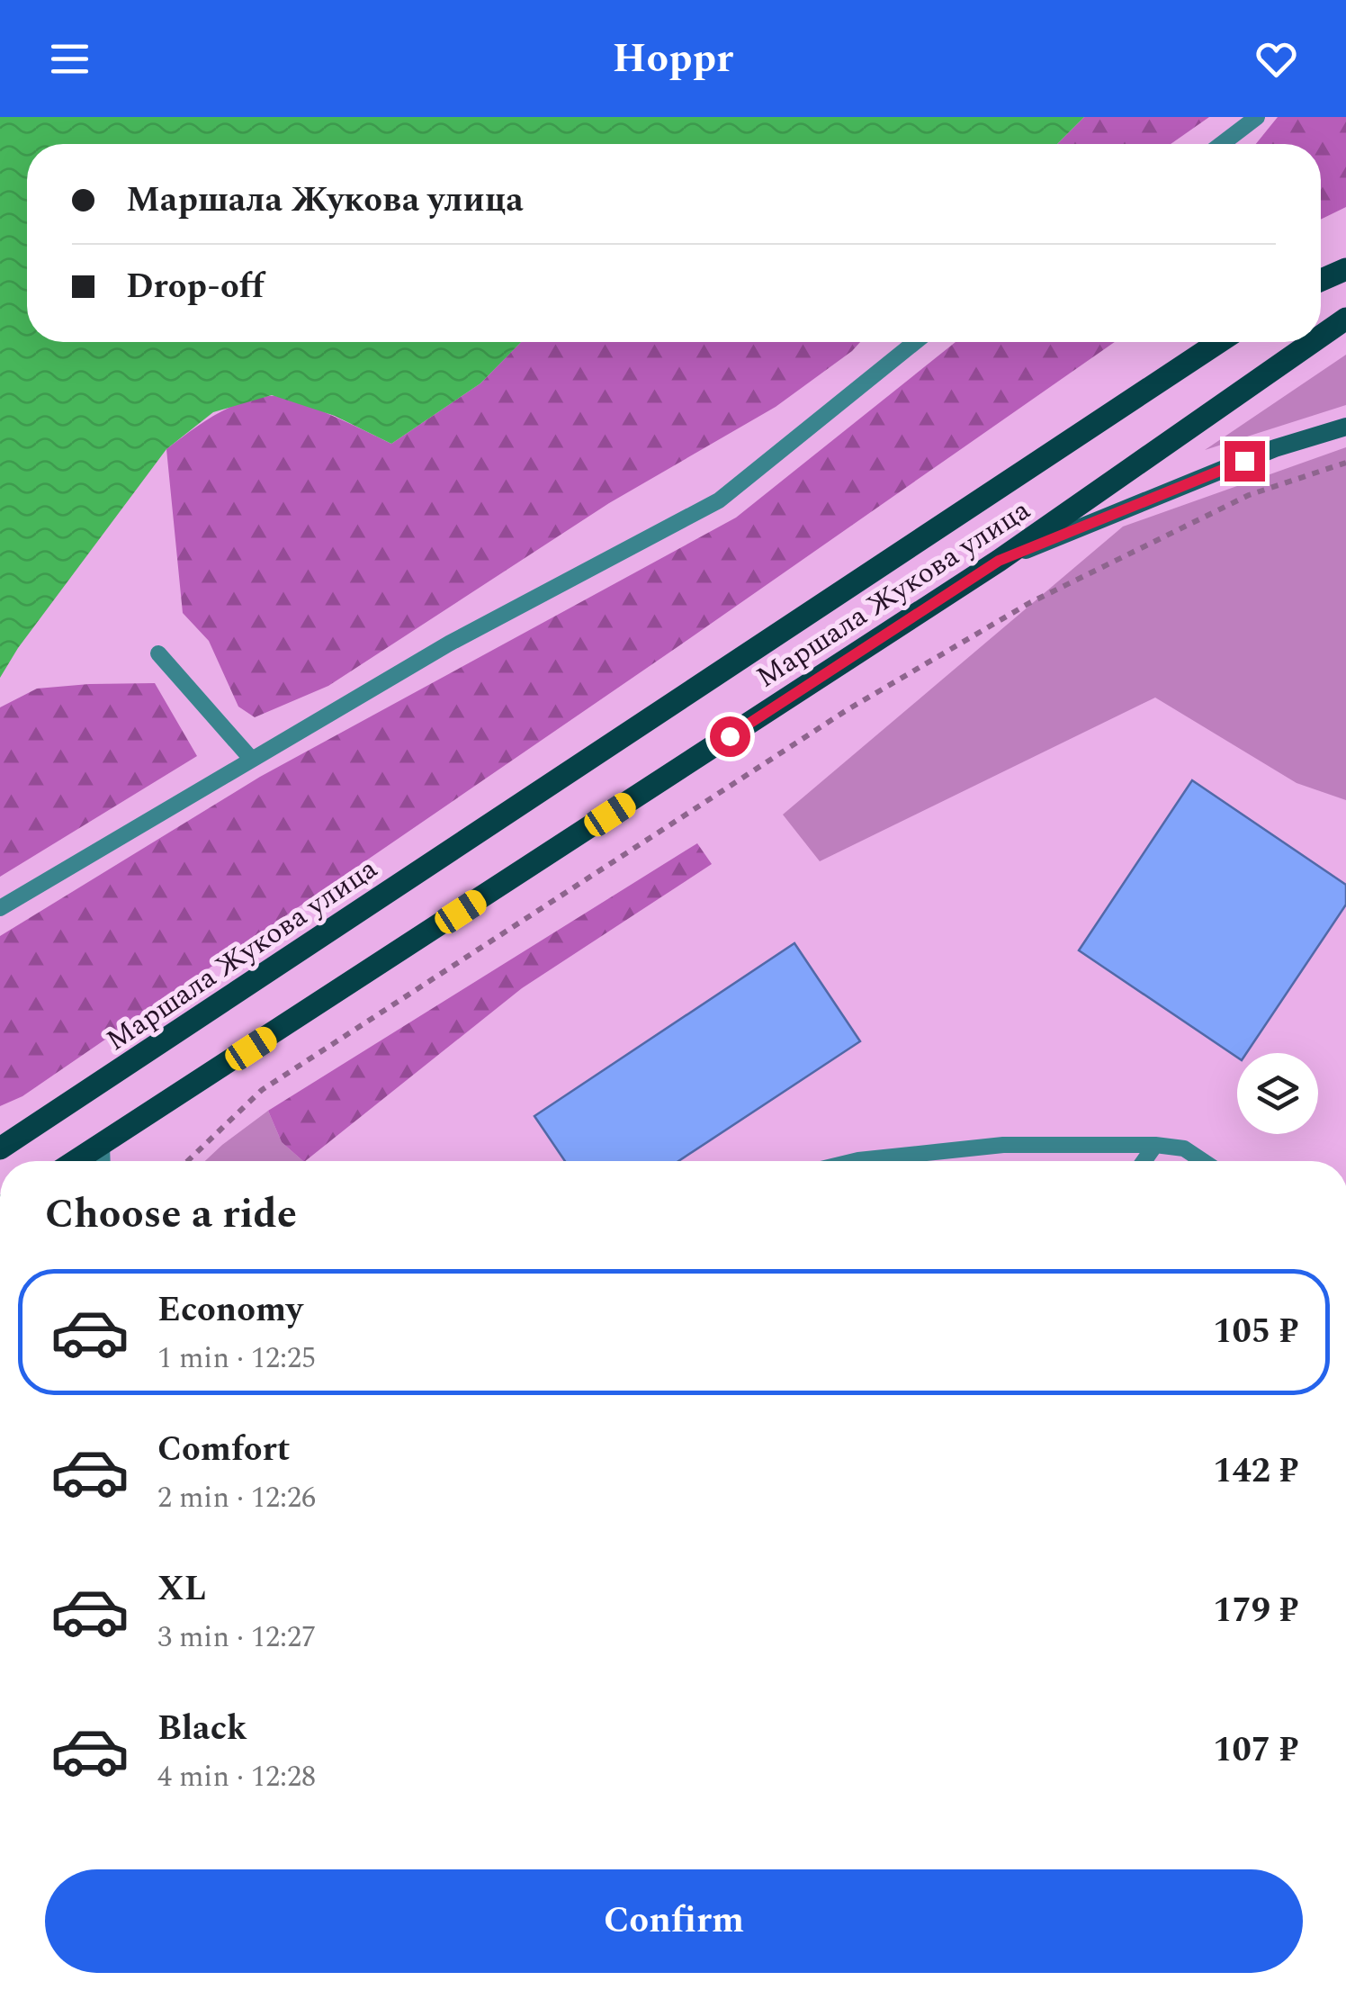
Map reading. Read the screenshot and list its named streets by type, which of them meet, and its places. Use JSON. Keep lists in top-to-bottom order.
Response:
{
  "streets": {
    "main road": ["Маршала Жукова улица"]
  },
  "page": {
    "header": "Hoppr",
    "banner": ["Маршала Жукова улица", "Drop-off"],
    "heading": "Choose a ride",
    "list": [
      {
        "name": "Economy",
        "note": "1 min · 12:25",
        "value": "105 ₽"
      },
      {
        "name": "Comfort",
        "note": "2 min · 12:26",
        "value": "142 ₽"
      },
      {
        "name": "XL",
        "note": "3 min · 12:27",
        "value": "179 ₽"
      },
      {
        "name": "Black",
        "note": "4 min · 12:28",
        "value": "107 ₽"
      }
    ],
    "buttons": "Confirm"
  }
}
